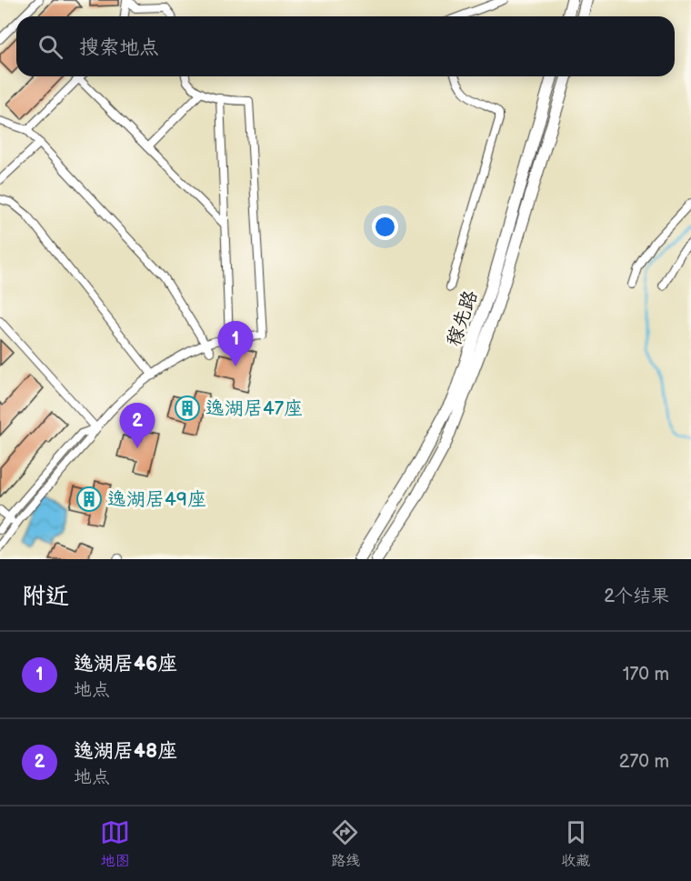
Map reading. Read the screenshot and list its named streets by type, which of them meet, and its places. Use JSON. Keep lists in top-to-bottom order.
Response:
{
  "streets": {
    "main road": ["稼先路"]
  },
  "places": {
    "building": ["逸湖居47座", "逸湖居49座"]
  },
  "page": {
    "search": "搜索地点",
    "pins": ["1", "2"],
    "heading": ["附近", "2个结果"],
    "list": [
      {
        "mark": "1",
        "name": "逸湖居46座",
        "note": "地点",
        "value": "170 m"
      },
      {
        "mark": "2",
        "name": "逸湖居48座",
        "note": "地点",
        "value": "270 m"
      }
    ],
    "nav": ["地图", "路线", "收藏"]
  }
}
